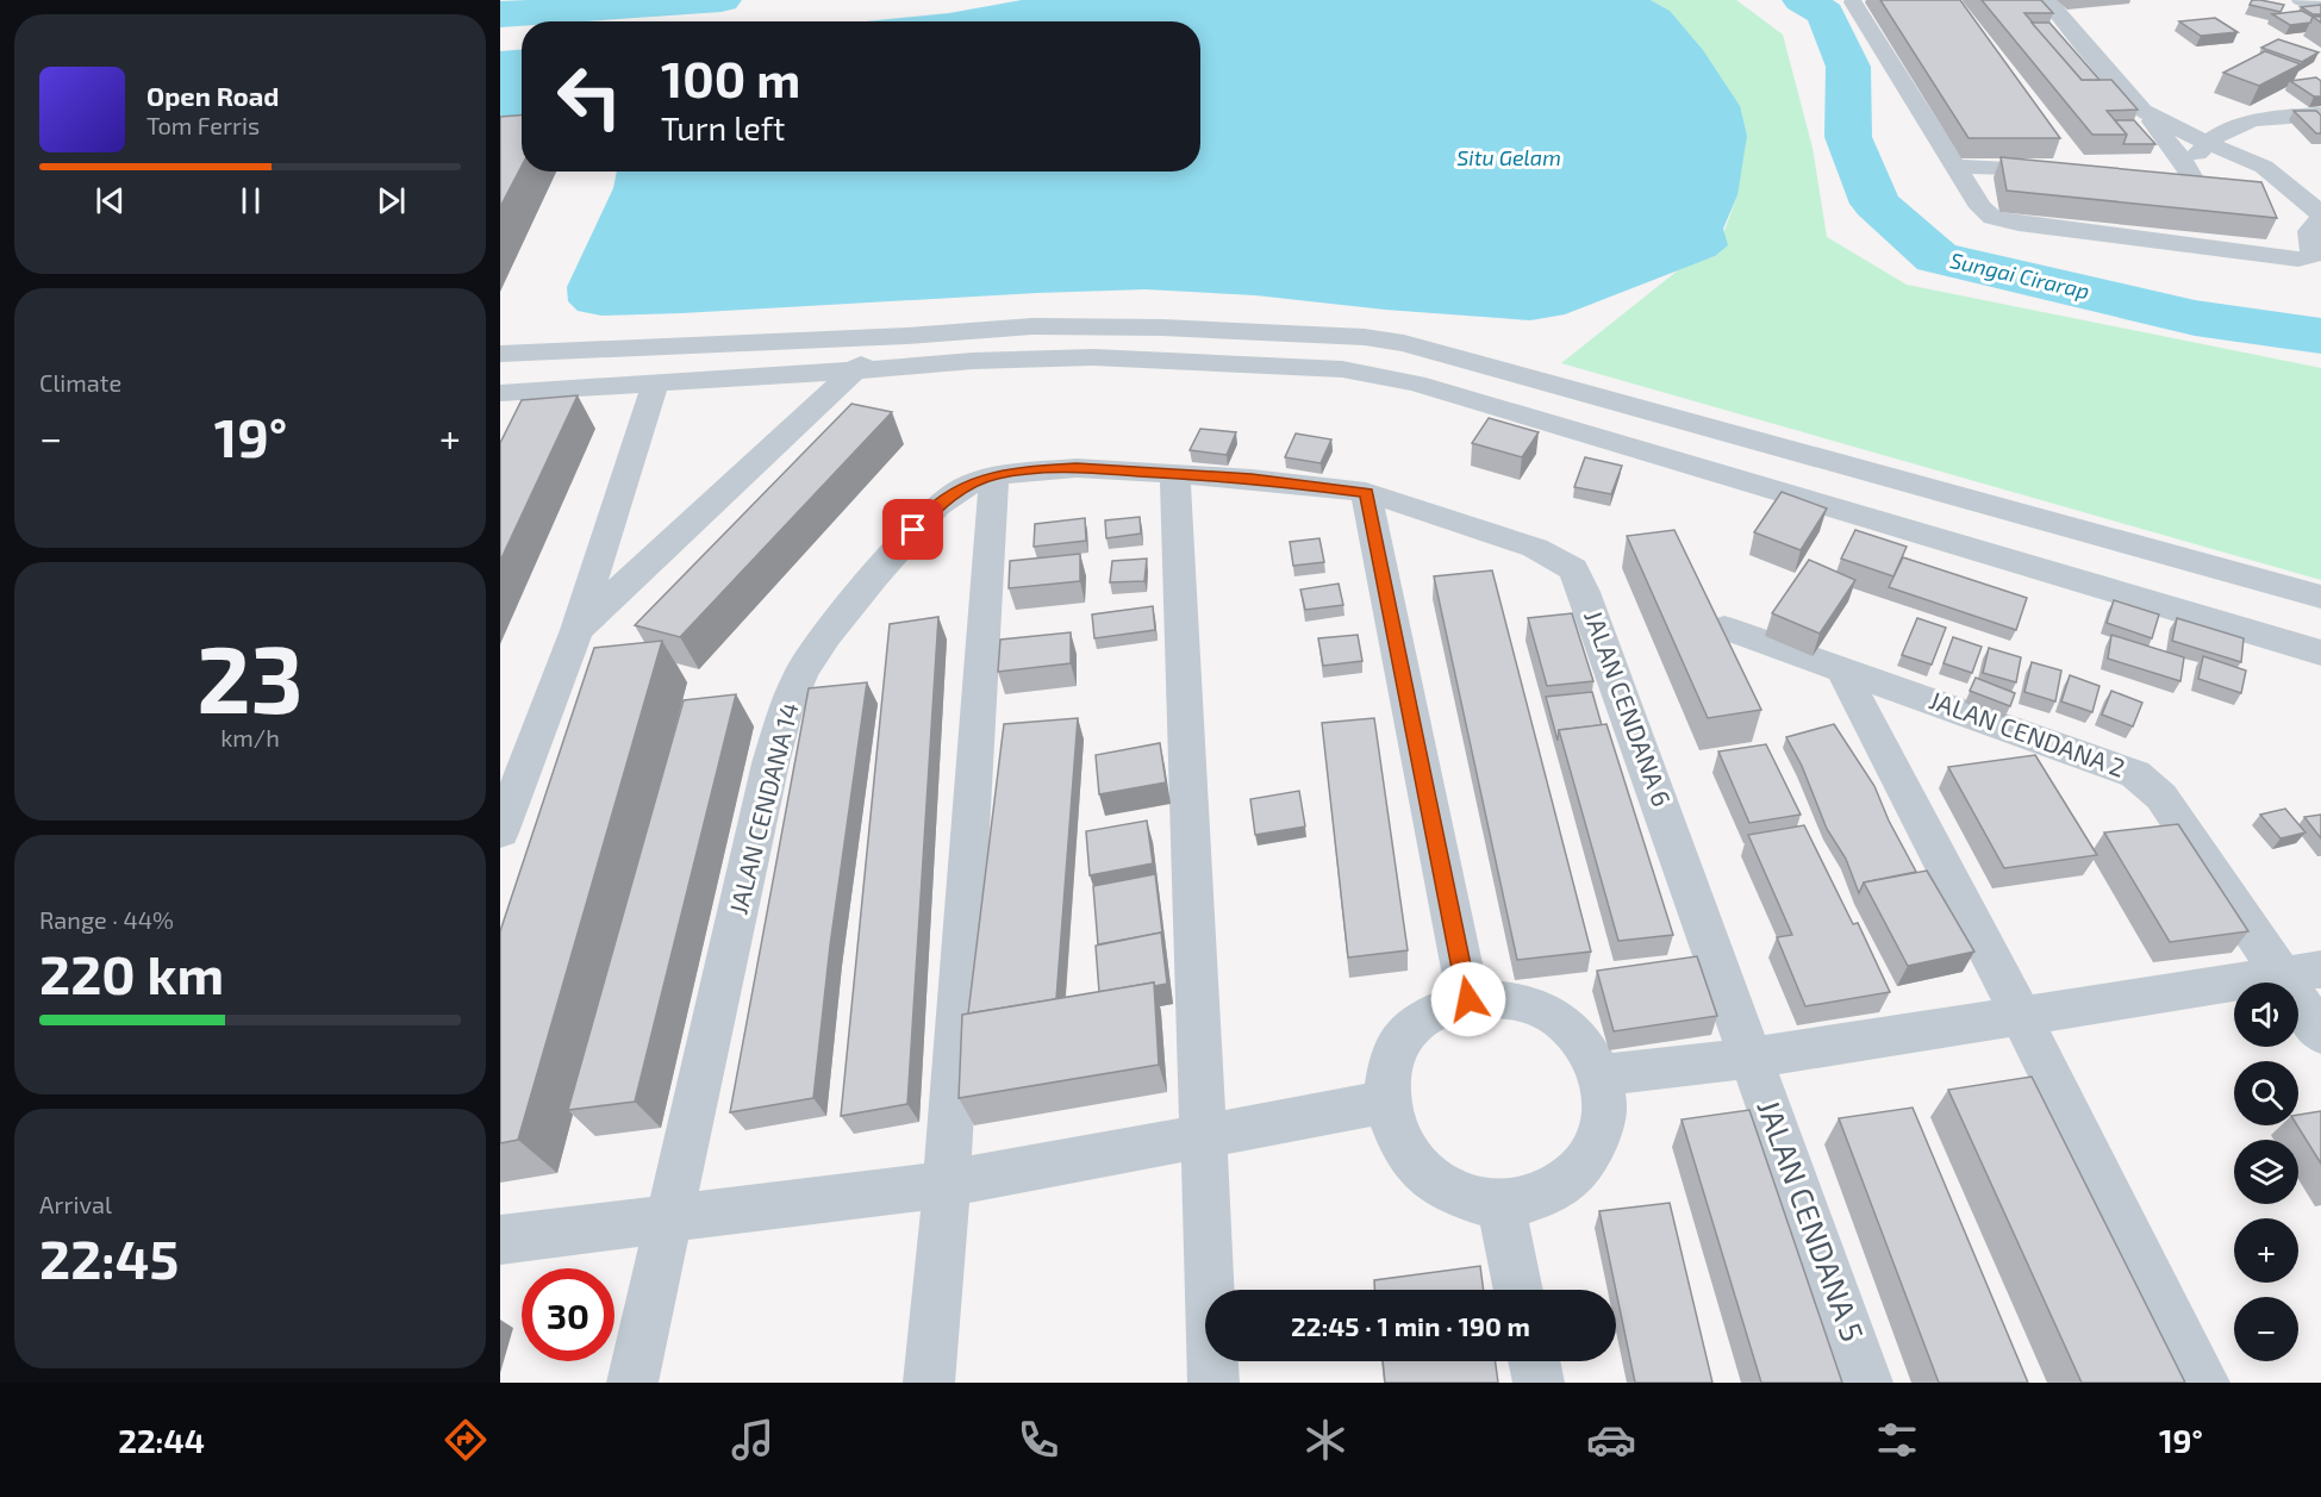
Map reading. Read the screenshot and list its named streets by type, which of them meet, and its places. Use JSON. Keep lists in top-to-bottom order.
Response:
{
  "streets": {
    "street": [
      "JALAN CENDANA 6",
      "JALAN CENDANA 2",
      "JALAN CENDANA 14",
      "JALAN CENDANA 5"
    ]
  },
  "crossings": [
    ["JALAN CENDANA 6", "JALAN CENDANA 14"],
    ["JALAN CENDANA 6", "JALAN CENDANA 5"]
  ],
  "water": ["Situ Gelam", "Sungai Cirarap"],
  "page": {
    "turn": ["100 m", "Turn left"],
    "song": ["Open Road", "Tom Ferris"],
    "tile": [
      "Climate",
      ["23", "km/h"],
      ["Range · 44%", "220 km"],
      ["Arrival", "22:45"]
    ],
    "heat": ["−", "19°", "+"],
    "map_buttons": ["+", "−"],
    "limit": "30",
    "trip": "22:45 · 1 min · 190 m",
    "tabs": ["22:44", "19°"]
  }
}
